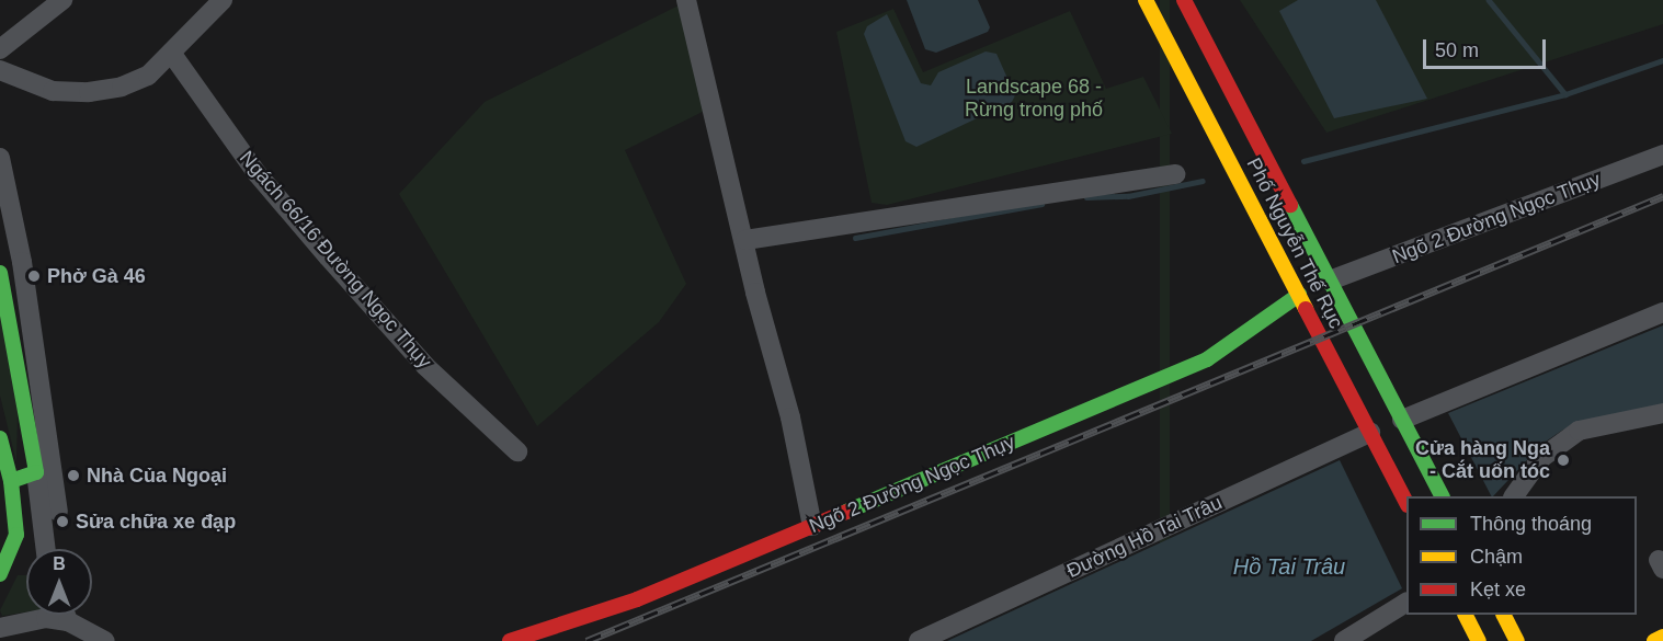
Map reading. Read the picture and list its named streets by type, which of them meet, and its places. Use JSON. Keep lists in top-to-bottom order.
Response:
{
  "streets": {
    "main road": ["Ngõ 2 Đường Ngọc Thụy", "Phố Nguyễn Thế Rục"],
    "street": ["Ngách 66/16 Đường Ngọc Thụy", "Đường Hồ Tai Trâu"]
  },
  "crossings": [
    ["Ngõ 2 Đường Ngọc Thụy", "Phố Nguyễn Thế Rục"],
    ["Phố Nguyễn Thế Rục", "Đường Hồ Tai Trâu"]
  ],
  "water": ["Hồ Tai Trâu"],
  "parks": ["Landscape 68 - Rừng trong phố"],
  "places": [
    "Phở Gà 46",
    "Cửa hàng Nga - Cắt uốn tóc",
    "Nhà Của Ngoại",
    "Sửa chữa xe đạp"
  ],
  "legend": ["Thông thoáng", "Chậm", "Kẹt xe"],
  "scale_bar": "50 m",
  "north": "top"
}
